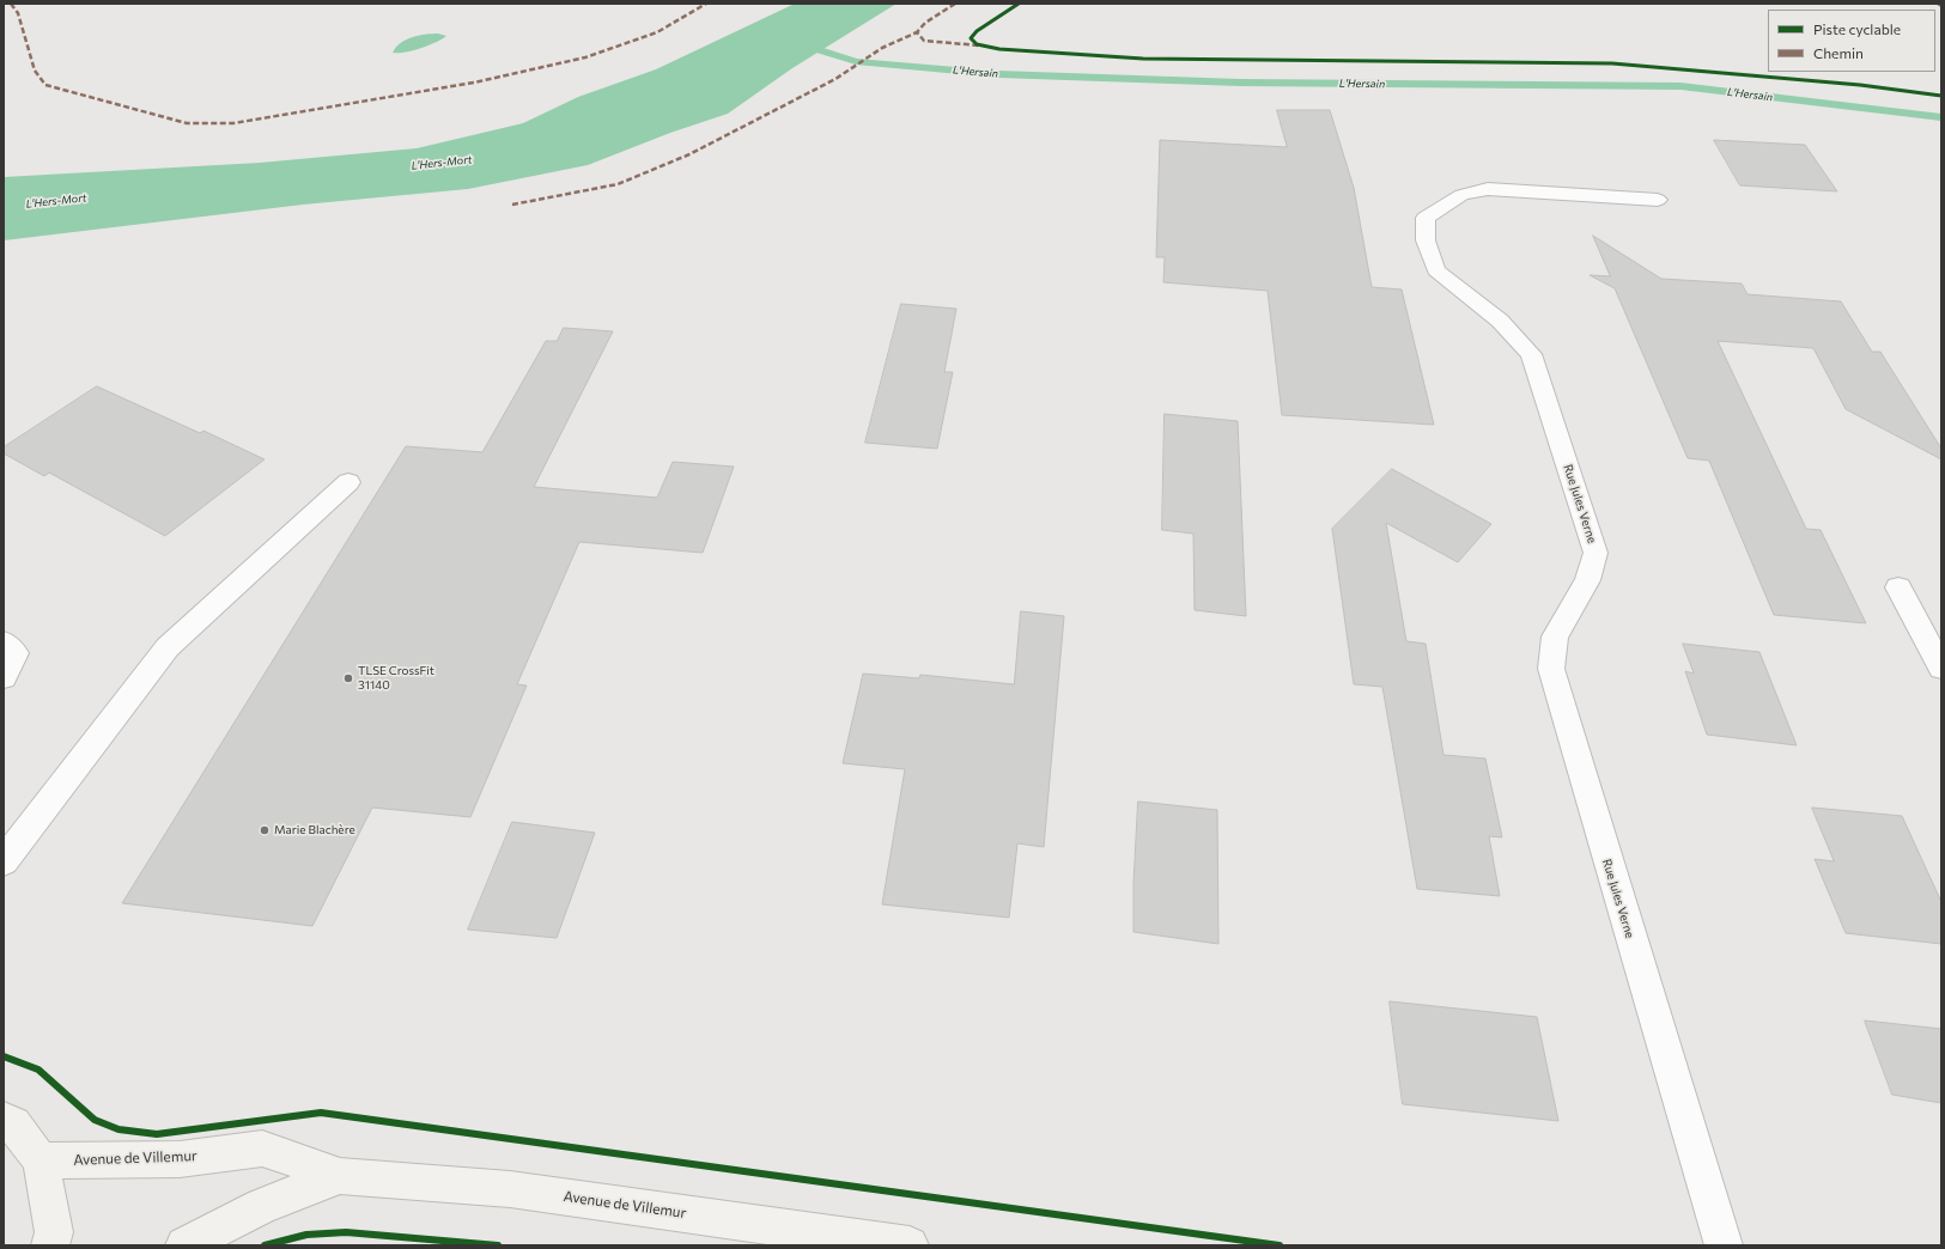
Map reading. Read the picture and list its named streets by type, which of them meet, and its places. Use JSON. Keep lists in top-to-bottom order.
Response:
{
  "streets": {
    "main road": ["Avenue de Villemur"],
    "street": ["Rue Jules Verne"]
  },
  "water": ["L'Hersain", "L'Hers-Mort"],
  "places": ["TLSE CrossFit 31140", "Marie Blachère"],
  "legend": ["Piste cyclable", "Chemin"]
}
